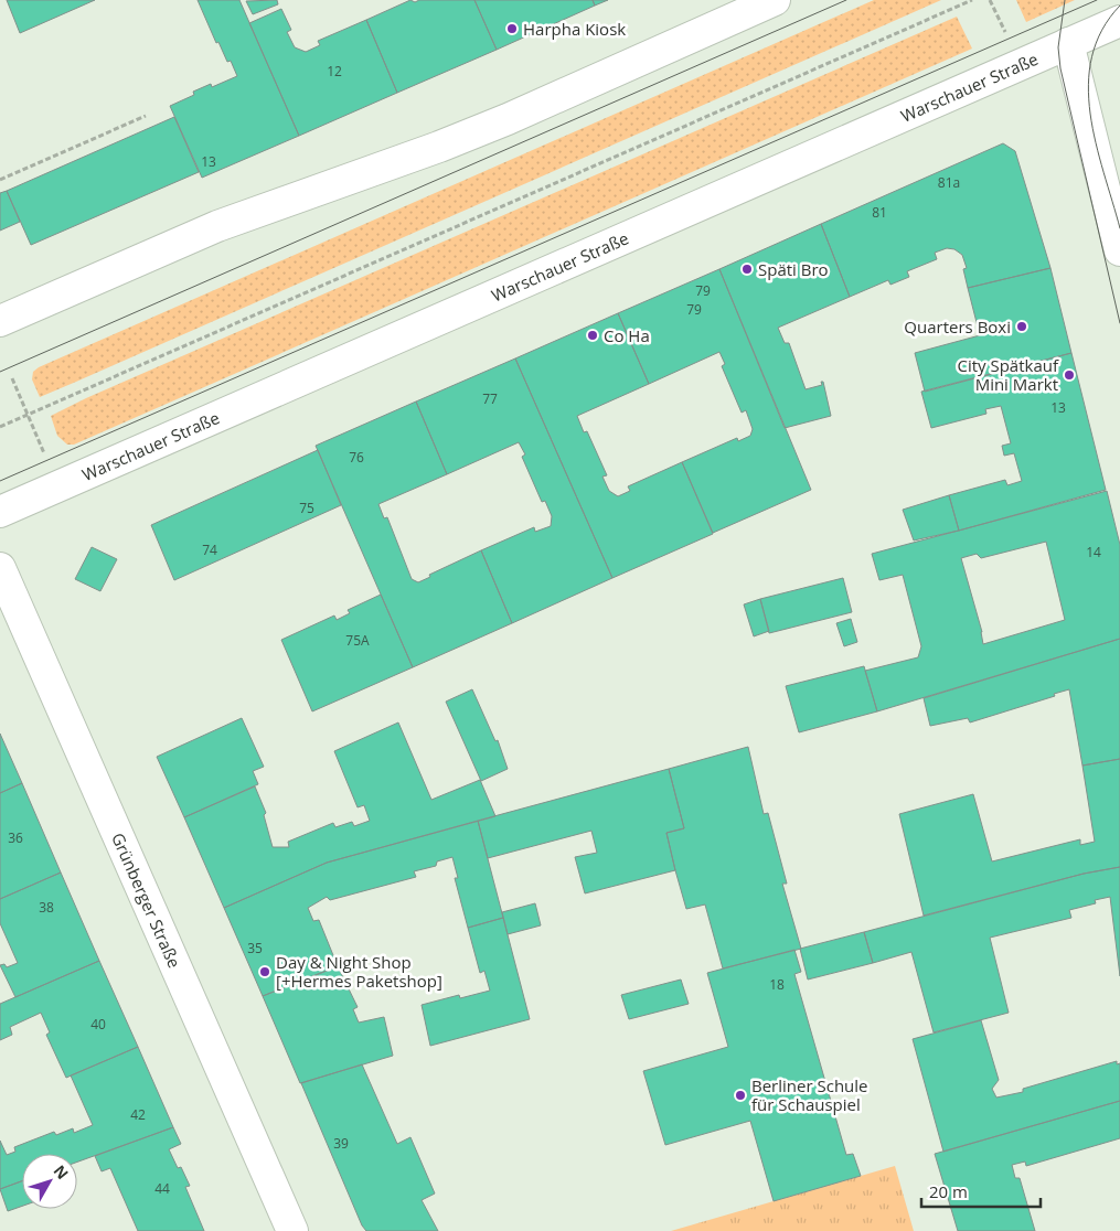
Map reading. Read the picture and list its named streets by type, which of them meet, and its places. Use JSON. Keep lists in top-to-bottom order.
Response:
{
  "streets": {
    "main road": ["Warschauer Straße", "Grünberger Straße"]
  },
  "places": [
    "Harpha Kiosk",
    "Späti Bro",
    "Quarters Boxi",
    "Co Ha",
    "City Spätkauf Mini Markt",
    "Day & Night Shop [+Hermes Paketshop]",
    "Berliner Schule für Schauspiel"
  ],
  "house_numbers": [
    "12",
    "13",
    "81a",
    "81",
    "79",
    "79",
    "77",
    "13",
    "76",
    "75",
    "74",
    "14",
    "75A",
    "36",
    "38",
    "35",
    "18",
    "40",
    "42",
    "39",
    "44"
  ],
  "scale_bar": "20 m",
  "north": "top right"
}
